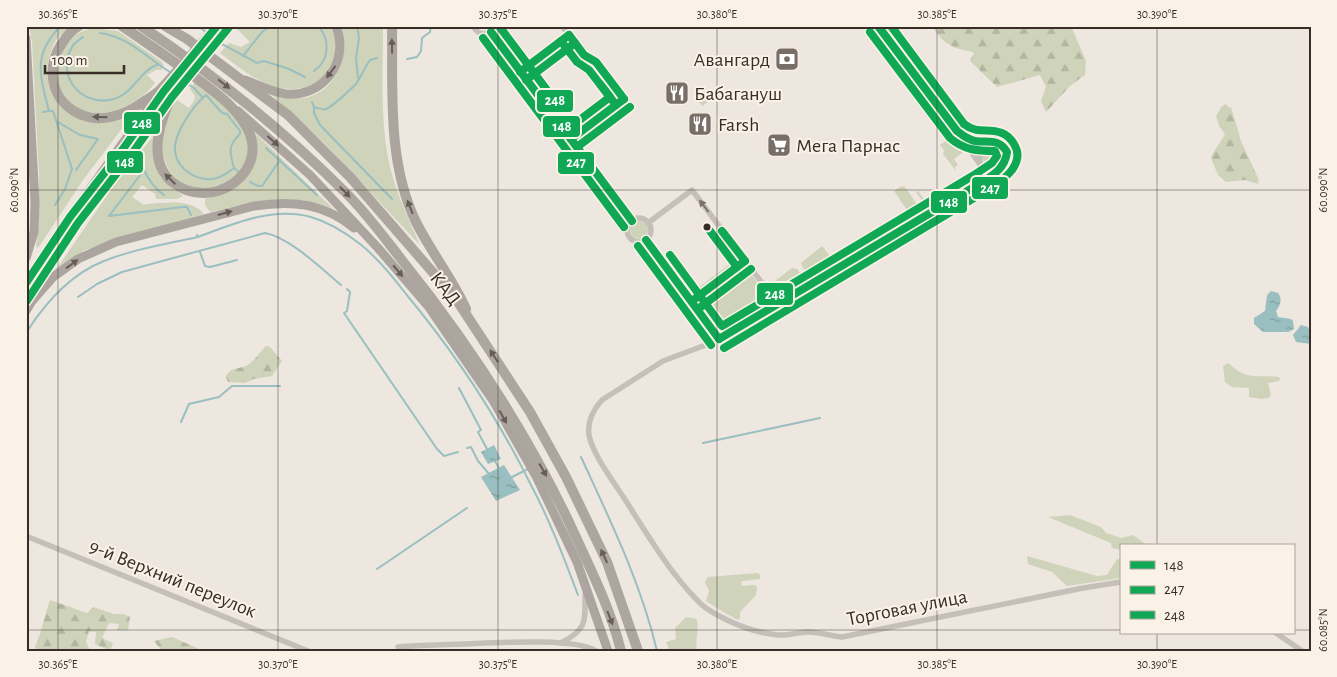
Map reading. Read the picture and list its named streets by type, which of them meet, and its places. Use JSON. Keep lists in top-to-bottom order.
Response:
{
  "streets": {
    "highway": ["КАД"],
    "street": ["9-й Верхний переулок", "Торговая улица"]
  },
  "places": {
    "bank": ["Авангард"],
    "restaurant": ["Бабагануш", "Farsh"],
    "supermarket": ["Мега Парнас"]
  },
  "lines": ["transit line 148", "transit line 247", "transit line 248"],
  "legend": ["148", "247", "248"],
  "scale_bar": "100 m",
  "coordinates": [
    "30.365°E",
    "30.370°E",
    "30.375°E",
    "30.380°E",
    "30.385°E",
    "30.390°E",
    "60.090°N",
    "60.085°N"
  ]
}
